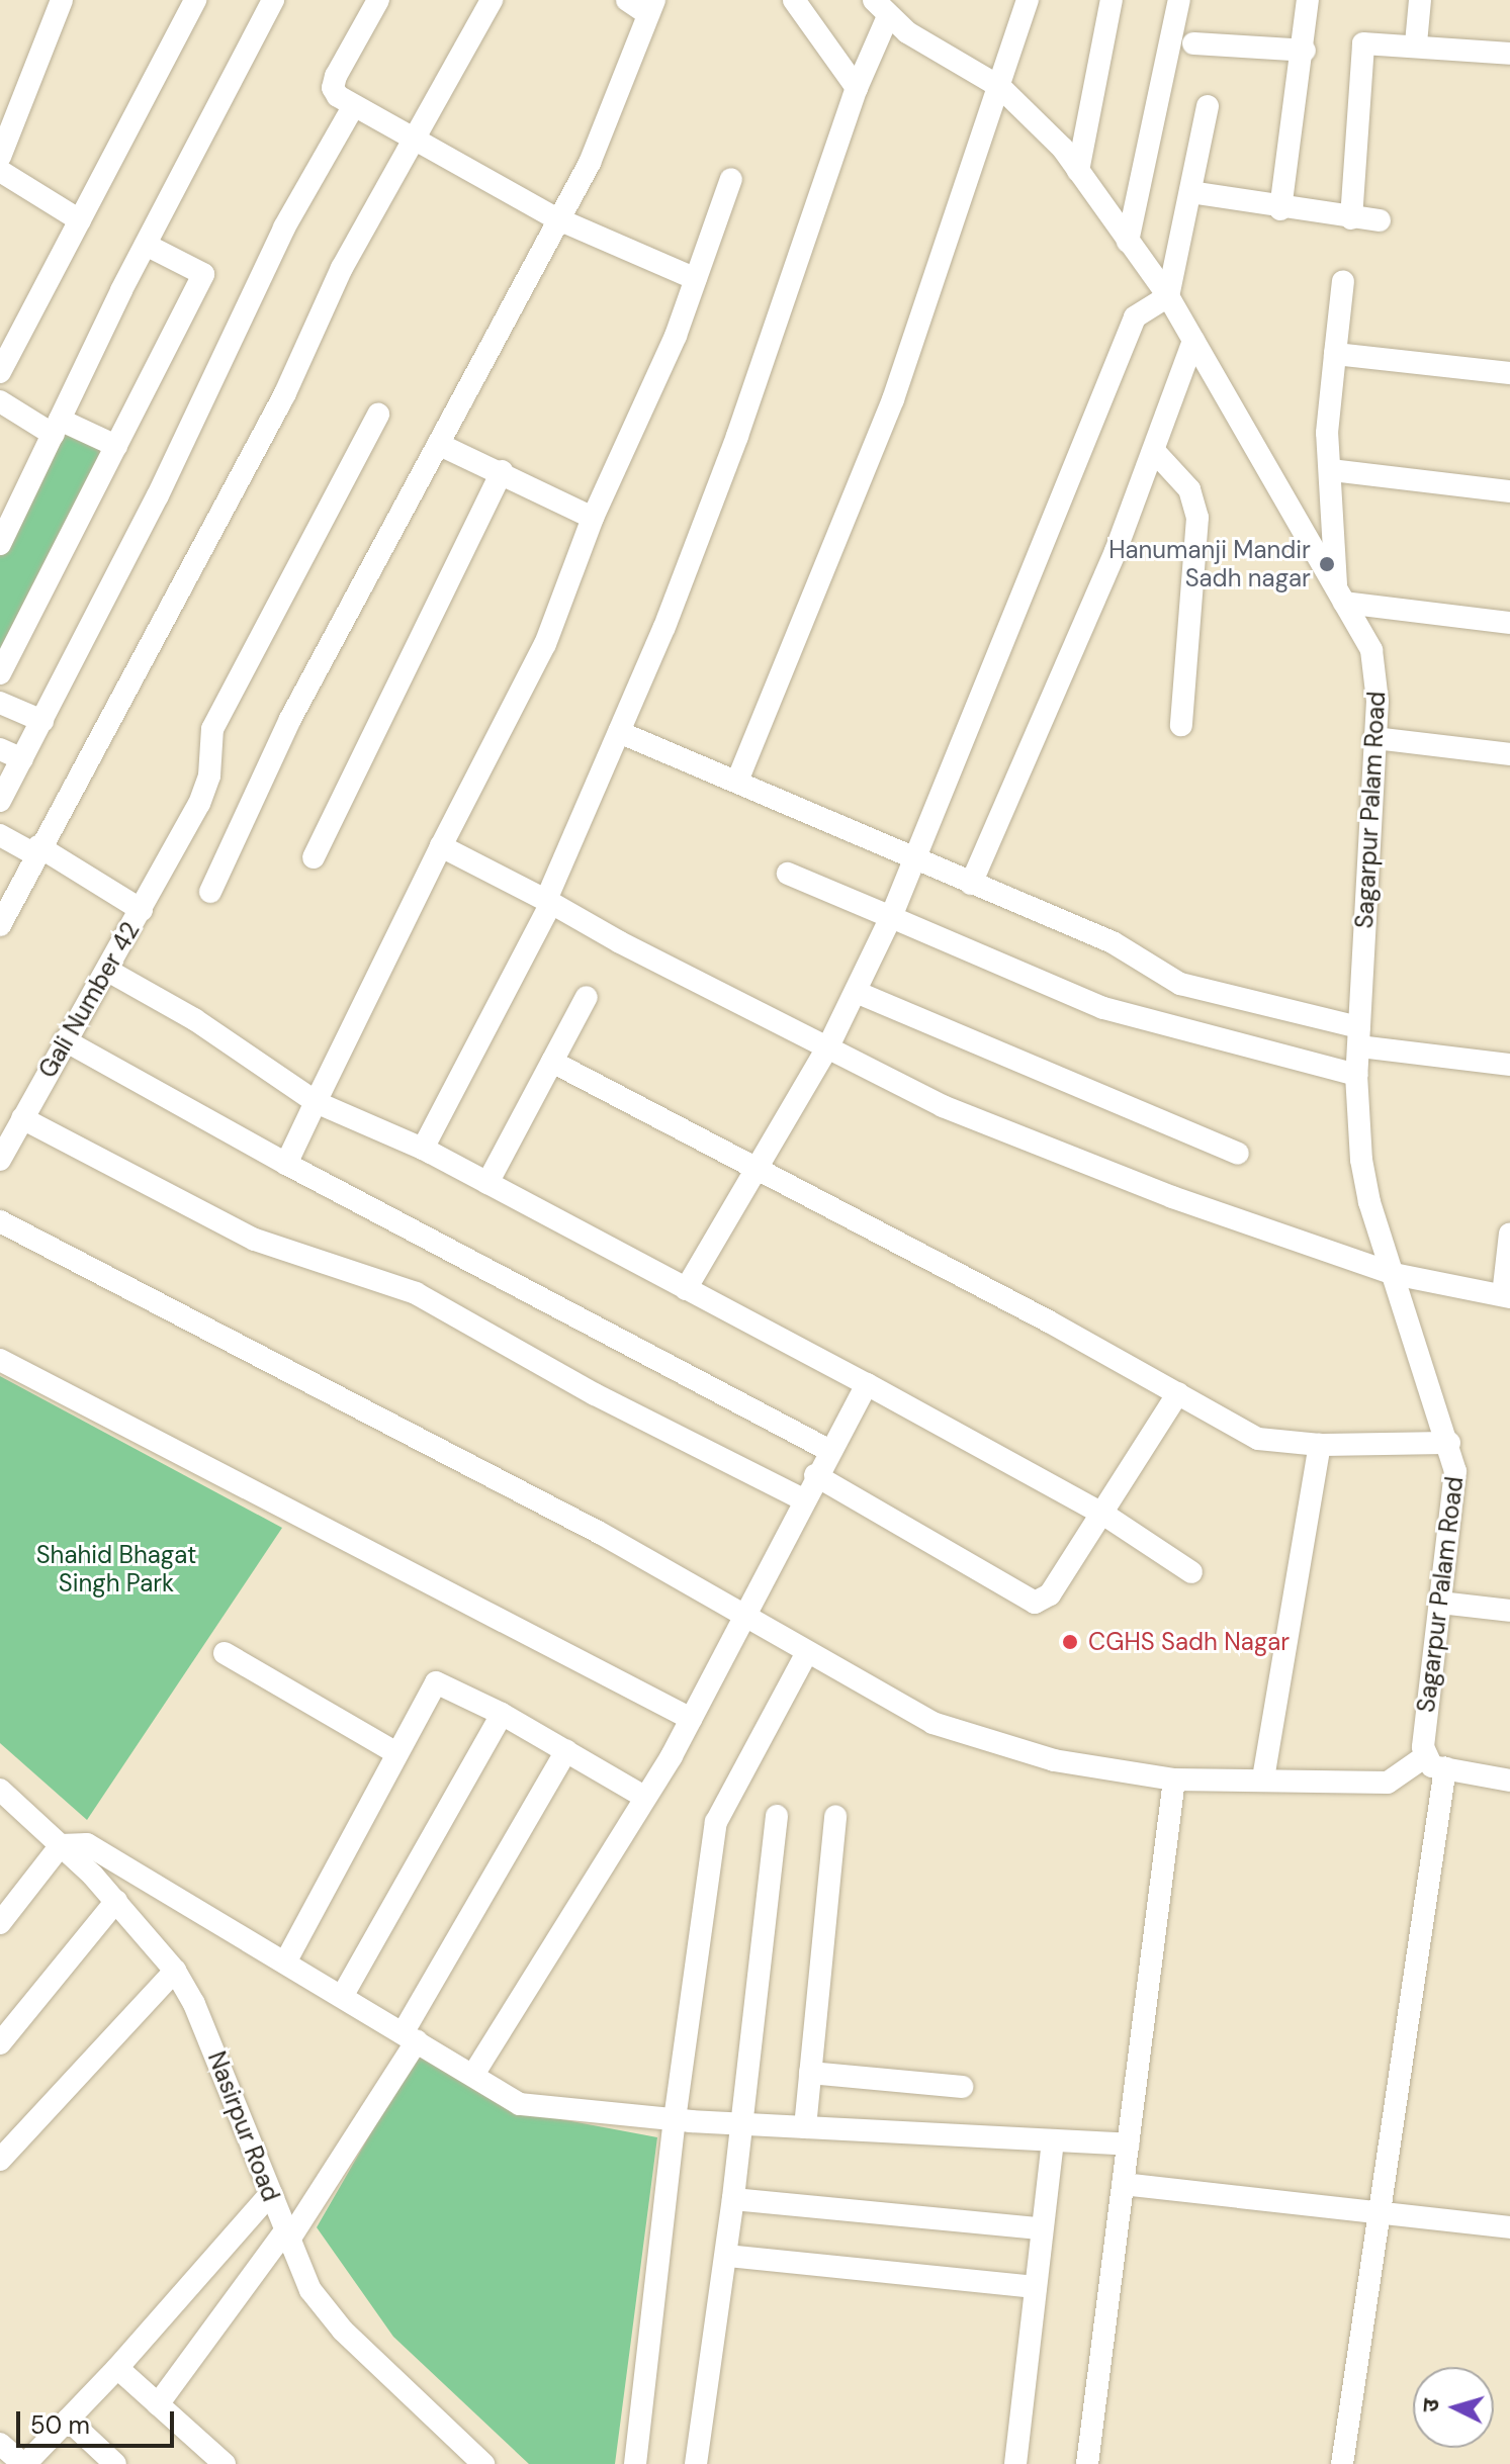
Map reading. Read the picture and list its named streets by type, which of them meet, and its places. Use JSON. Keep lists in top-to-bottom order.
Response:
{
  "streets": {
    "street": ["Sagarpur Palam Road", "Gali Number 42", "Nasirpur Road"]
  },
  "parks": ["Shahid Bhagat Singh Park"],
  "places": ["Hanumanji Mandir Sadh nagar", "CGHS Sadh Nagar"],
  "scale_bar": "50 m",
  "north": "left"
}
